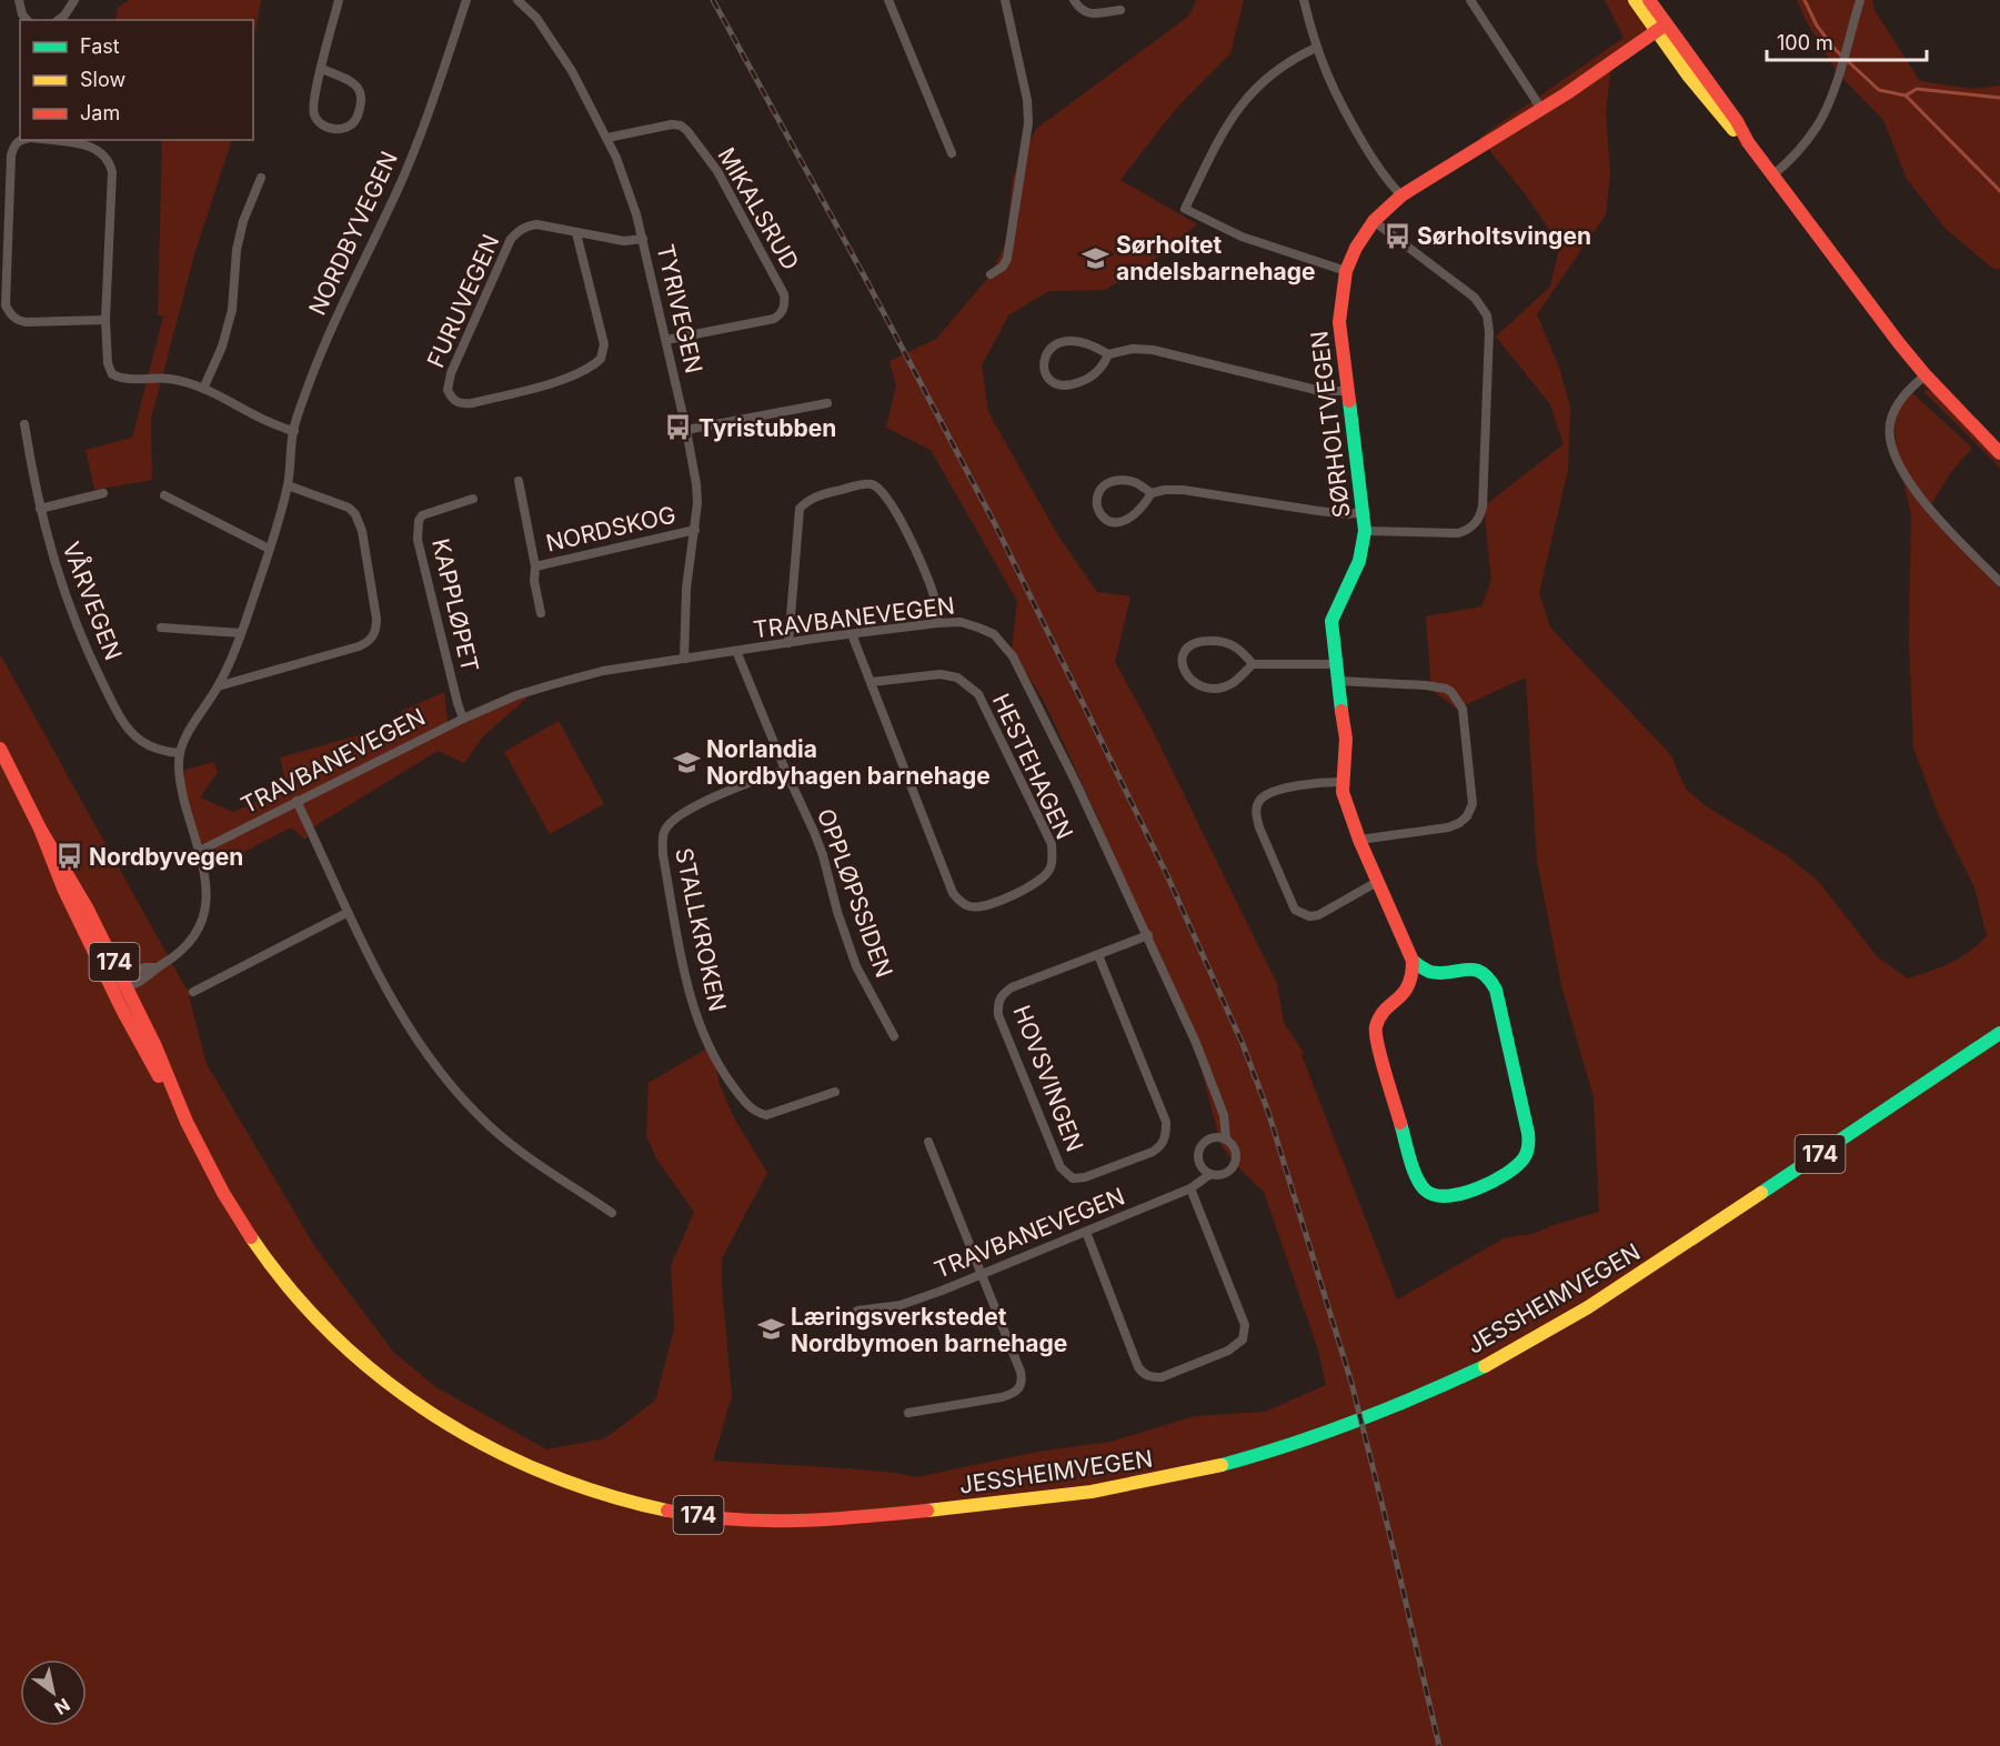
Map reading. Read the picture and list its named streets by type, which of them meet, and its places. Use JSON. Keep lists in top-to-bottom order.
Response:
{
  "streets": {
    "main road": ["SØRHOLTVEGEN", "174", "JESSHEIMVEGEN"],
    "street": [
      "MIKALSRUD",
      "NORDBYVEGEN",
      "FURUVEGEN",
      "TYRIVEGEN",
      "NORDSKOG",
      "VÅRVEGEN",
      "KAPPLØPET",
      "TRAVBANEVEGEN",
      "HESTEHAGEN",
      "OPPLØPSSIDEN",
      "STALLKROKEN",
      "HOVSVINGEN"
    ]
  },
  "crossings": [
    ["MIKALSRUD", "TYRIVEGEN"],
    ["NORDBYVEGEN", "VÅRVEGEN"],
    ["NORDBYVEGEN", "TRAVBANEVEGEN"],
    ["NORDBYVEGEN", "JESSHEIMVEGEN"],
    ["FURUVEGEN", "TYRIVEGEN"],
    ["TYRIVEGEN", "NORDSKOG"],
    ["TYRIVEGEN", "TRAVBANEVEGEN"],
    ["KAPPLØPET", "TRAVBANEVEGEN"],
    ["TRAVBANEVEGEN", "HESTEHAGEN"],
    ["TRAVBANEVEGEN", "OPPLØPSSIDEN"],
    ["TRAVBANEVEGEN", "HOVSVINGEN"],
    ["OPPLØPSSIDEN", "STALLKROKEN"]
  ],
  "places": {
    "bus stop": ["Sørholtsvingen", "Tyristubben", "Nordbyvegen"],
    "school or university": ["Sørholtet andelsbarnehage", "Norlandia Nordbyhagen barnehage", "Læringsverkstedet Nordbymoen barnehage"]
  },
  "legend": ["Fast", "Slow", "Jam"],
  "scale_bar": "100 m",
  "north": "bottom right"
}
